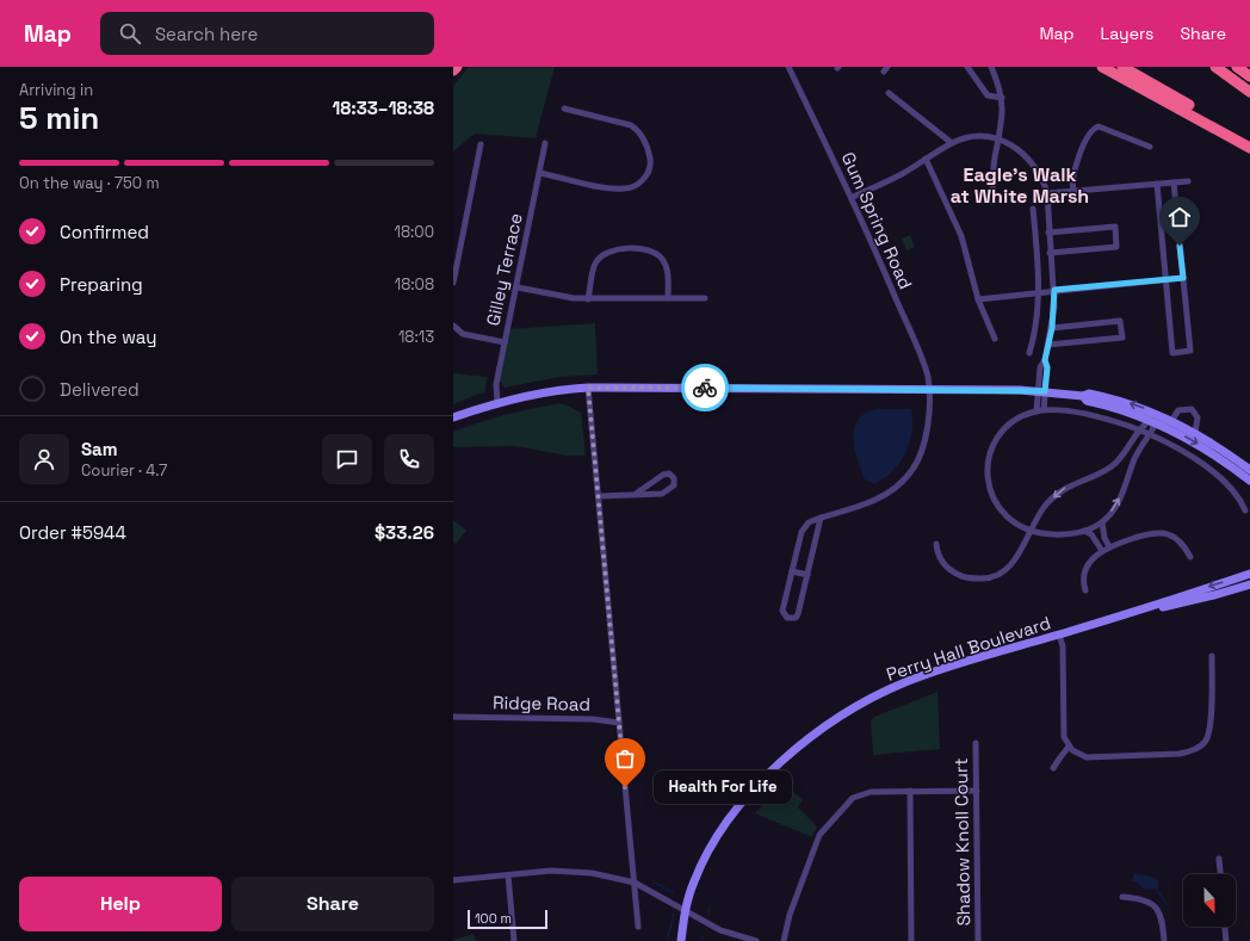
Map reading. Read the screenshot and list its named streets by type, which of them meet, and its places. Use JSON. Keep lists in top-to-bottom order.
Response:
{
  "streets": {
    "main road": ["Perry Hall Boulevard"],
    "street": [
      "Gum Spring Road",
      "Gilley Terrace",
      "Ridge Road",
      "Shadow Knoll Court"
    ]
  },
  "districts": ["Eagle's Walk at White Marsh"],
  "places": ["Health For Life"],
  "scale_bar": "100 m",
  "north": "bottom",
  "page": {
    "header": "Map",
    "search": "Search here",
    "nav": ["Map", "Layers", "Share"],
    "heading": ["5 min", "Arriving in", "18:33–18:38"],
    "panel": [
      "Sam",
      "Courier · 4.7",
      "Order #5944",
      "$33.26"
    ],
    "bar": "On the way · 750 m",
    "list": [
      ["Confirmed", "18:00"],
      ["Preparing", "18:08"],
      ["On the way", "18:13"],
      "Delivered"
    ],
    "bubble": "Health For Life",
    "buttons": ["Help", "Share"],
    "scale": "100 m"
  }
}
